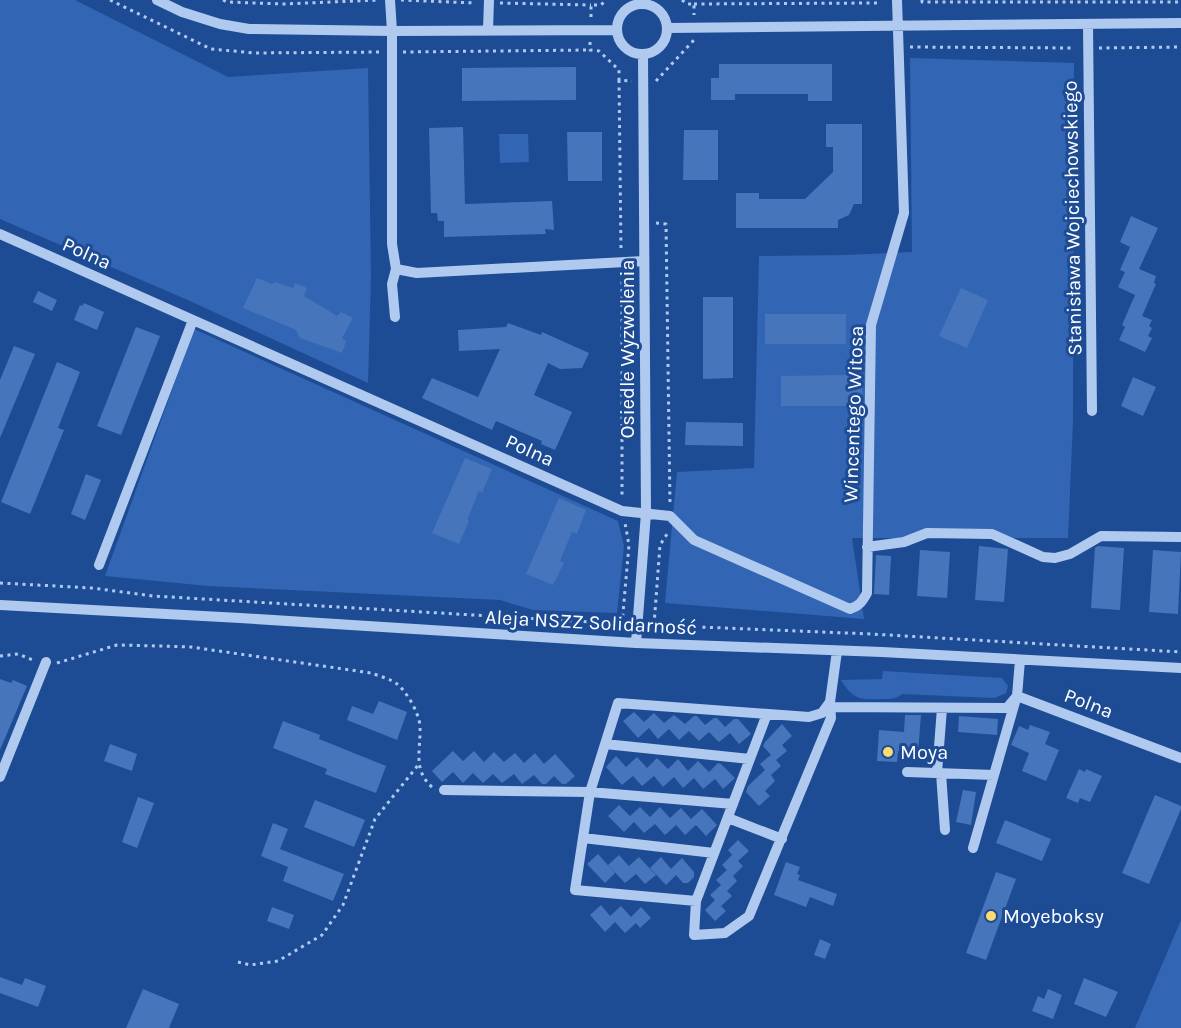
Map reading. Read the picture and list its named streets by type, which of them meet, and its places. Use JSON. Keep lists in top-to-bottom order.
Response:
{
  "streets": {
    "street": [
      "Stanisława Wojciechowskiego",
      "Polna",
      "Osiedle Wyzwolenia",
      "Wincentego Witosa",
      "Aleja NSZZ Solidarność"
    ]
  },
  "crossings": [
    ["Polna", "Osiedle Wyzwolenia"],
    ["Polna", "Wincentego Witosa"],
    ["Osiedle Wyzwolenia", "Aleja NSZZ Solidarność"]
  ],
  "places": ["Moya", "Moyeboksy"]
}
